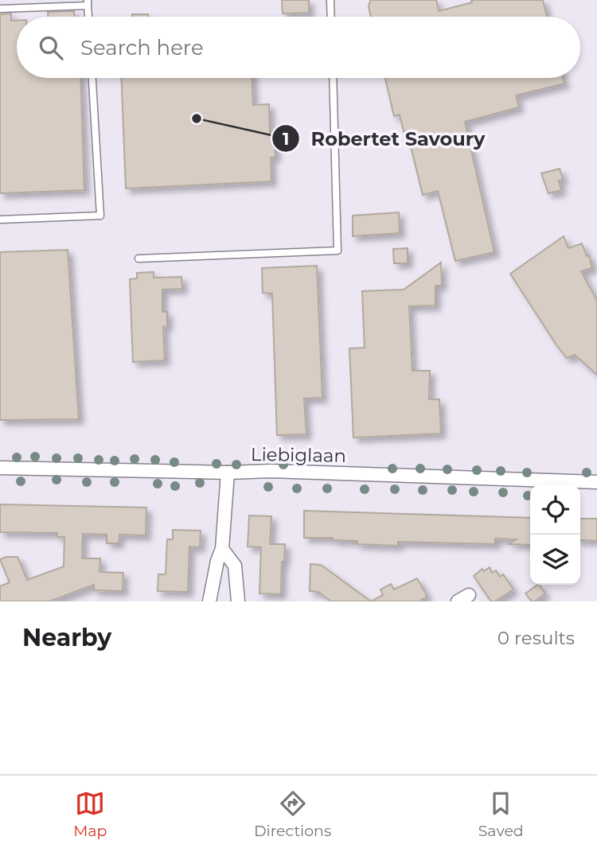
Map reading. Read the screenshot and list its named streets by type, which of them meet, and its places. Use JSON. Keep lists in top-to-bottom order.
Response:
{
  "streets": {
    "street": ["Liebiglaan"]
  },
  "places": ["Robertet Savoury"],
  "page": {
    "search": "Search here",
    "heading": ["Nearby", "0 results"],
    "nav": ["Map", "Directions", "Saved"]
  }
}
